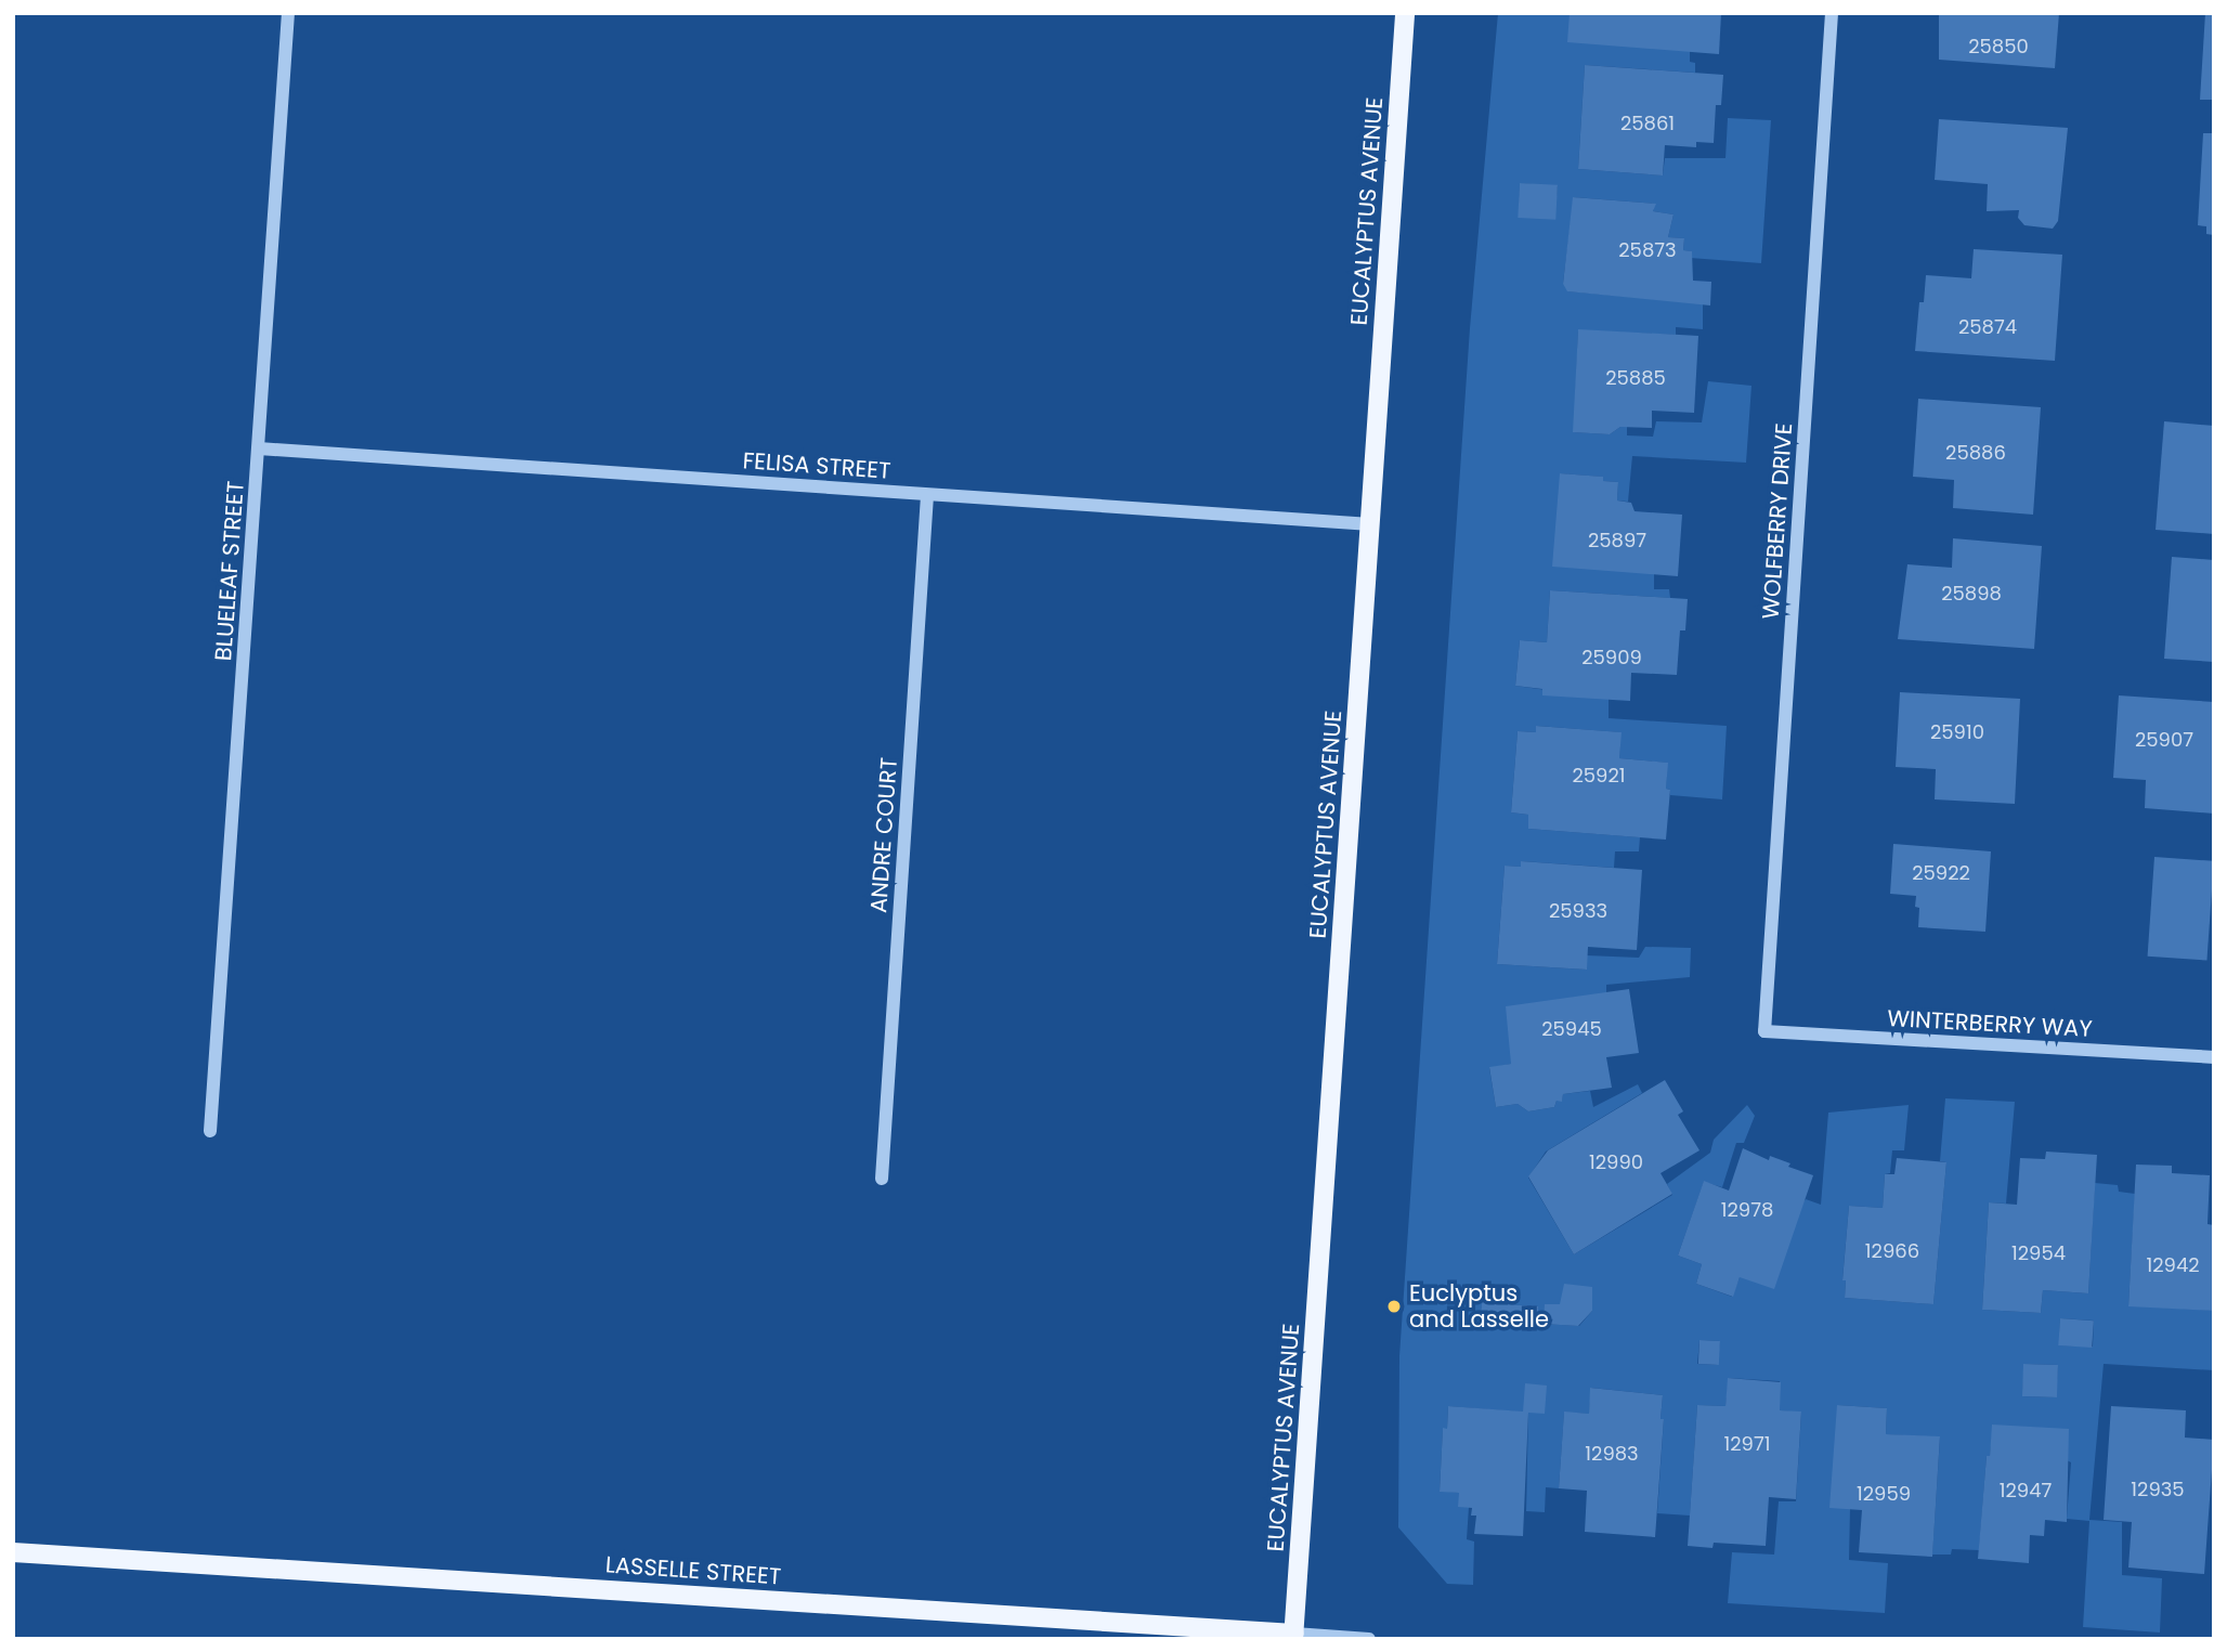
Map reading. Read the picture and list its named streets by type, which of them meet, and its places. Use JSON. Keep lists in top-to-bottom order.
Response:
{
  "streets": {
    "main road": ["EUCALYPTUS AVENUE", "LASSELLE STREET"],
    "street": [
      "FELISA STREET",
      "WOLFBERRY DRIVE",
      "BLUELEAF STREET",
      "ANDRE COURT",
      "WINTERBERRY WAY"
    ]
  },
  "crossings": [
    ["EUCALYPTUS AVENUE", "FELISA STREET"],
    ["EUCALYPTUS AVENUE", "LASSELLE STREET"],
    ["FELISA STREET", "BLUELEAF STREET"],
    ["FELISA STREET", "ANDRE COURT"],
    ["WOLFBERRY DRIVE", "WINTERBERRY WAY"]
  ],
  "places": ["Euclyptus and Lasselle"],
  "house_numbers": [
    "25850",
    "25861",
    "25873",
    "25874",
    "25885",
    "25886",
    "25897",
    "25898",
    "25909",
    "25910",
    "25907",
    "25921",
    "25922",
    "25933",
    "25945",
    "12990",
    "12978",
    "12966",
    "12954",
    "12942",
    "12971",
    "12983",
    "12935",
    "12947",
    "12959"
  ]
}
